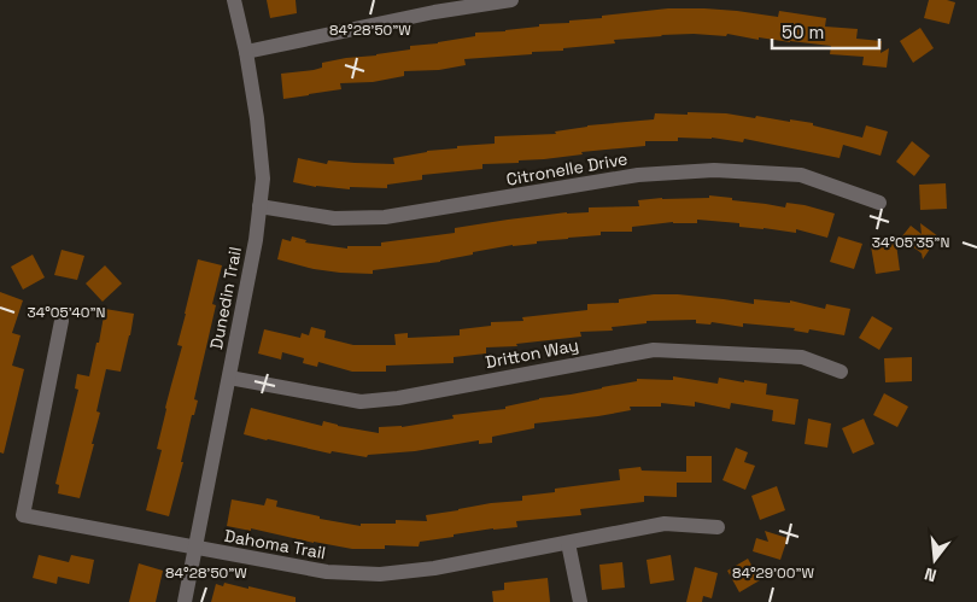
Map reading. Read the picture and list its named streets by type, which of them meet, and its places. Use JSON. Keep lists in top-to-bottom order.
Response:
{
  "streets": {
    "street": [
      "Citronelle Drive",
      "Dunedin Trail",
      "Dritton Way",
      "Dahoma Trail"
    ]
  },
  "crossings": [
    ["Citronelle Drive", "Dunedin Trail"],
    ["Dunedin Trail", "Dritton Way"],
    ["Dunedin Trail", "Dahoma Trail"]
  ],
  "scale_bar": "50 m",
  "north": "bottom",
  "coordinates": [
    "84°28'50\"W",
    "34°05'35\"N",
    "34°05'40\"N",
    "84°29'00\"W"
  ]
}
